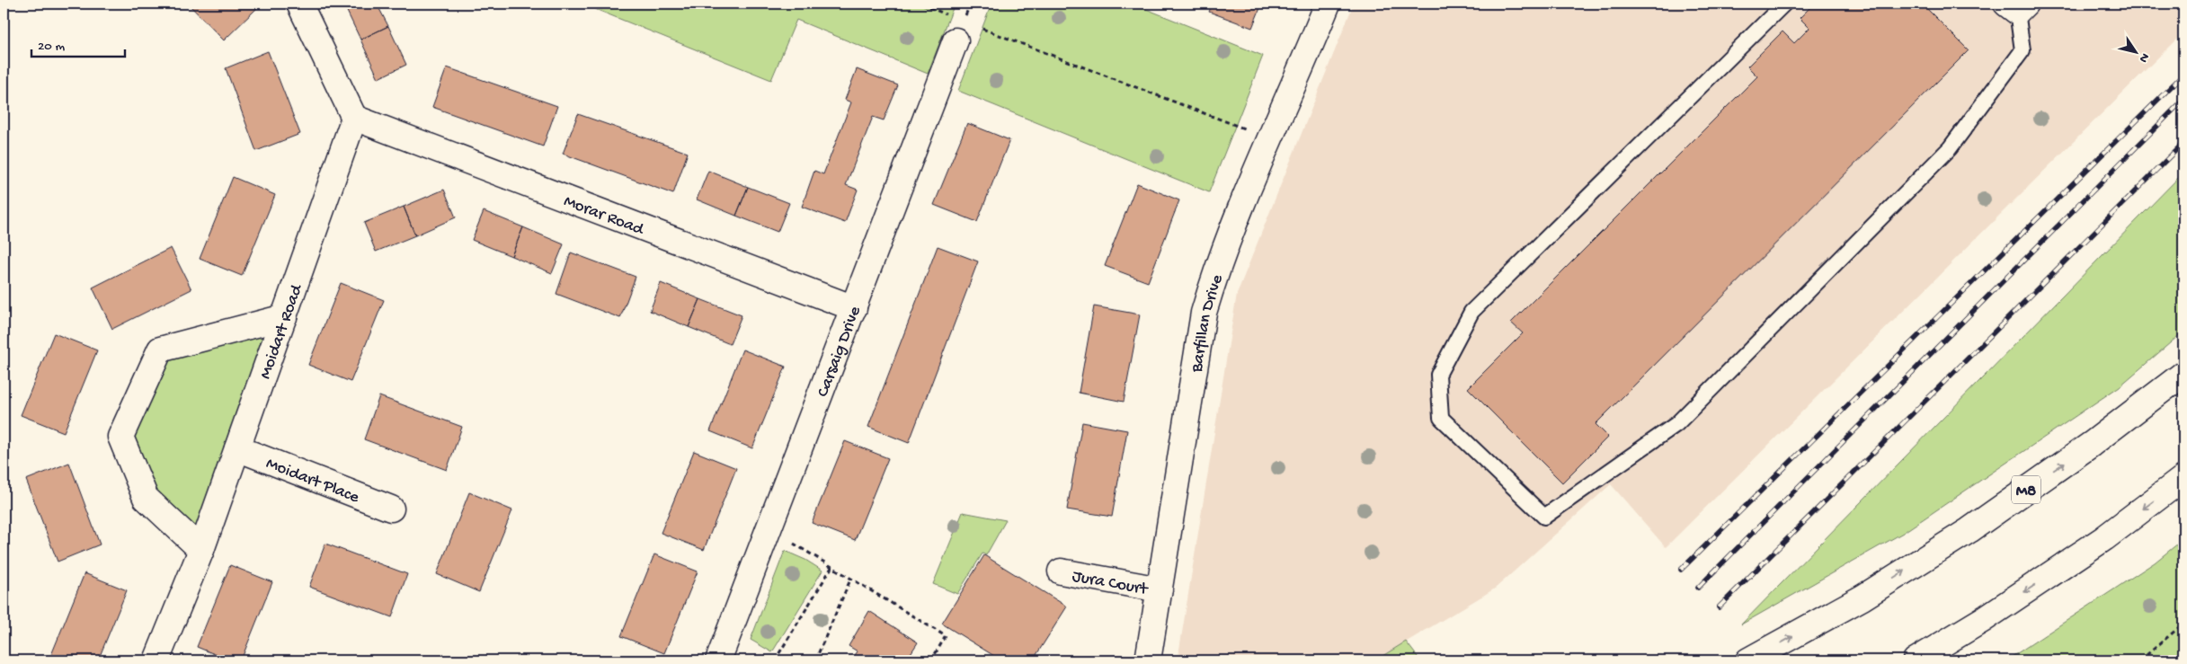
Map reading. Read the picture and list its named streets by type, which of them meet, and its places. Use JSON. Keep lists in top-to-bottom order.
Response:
{
  "streets": {
    "main road": [
      "Morar Road",
      "Barfillan Drive",
      "Moidart Road",
      "Carsaig Drive",
      "Moidart Place",
      "M8",
      "Jura Court"
    ]
  },
  "crossings": [
    ["Morar Road", "Moidart Road"],
    ["Morar Road", "Carsaig Drive"],
    ["Barfillan Drive", "Jura Court"],
    ["Moidart Road", "Moidart Place"]
  ],
  "scale_bar": "20 m",
  "north": "bottom right"
}
